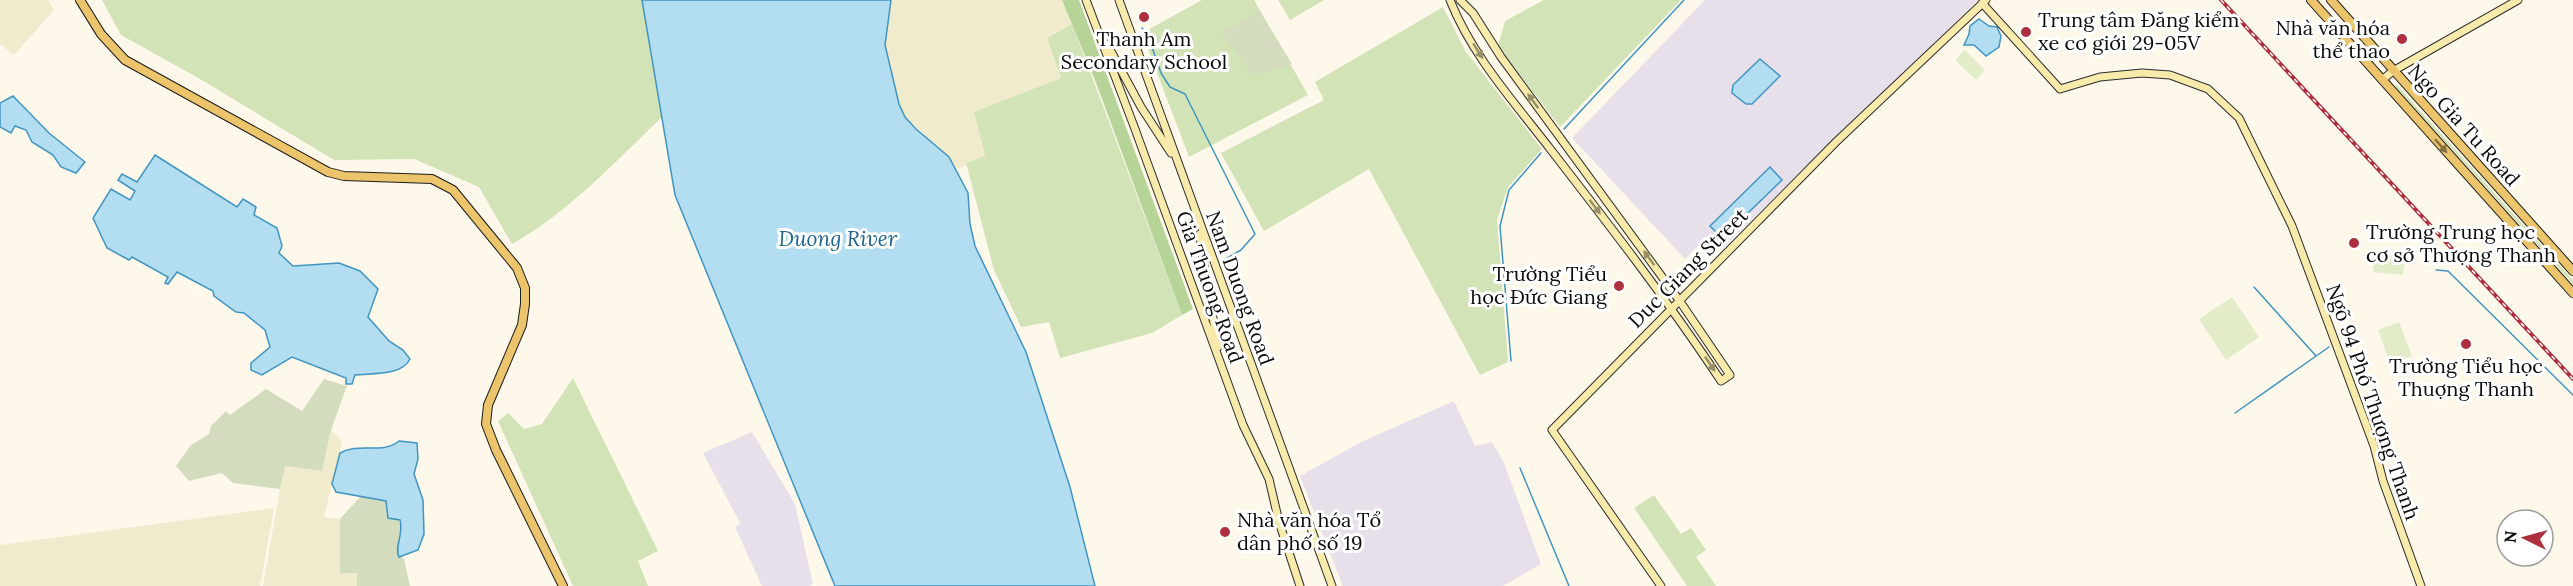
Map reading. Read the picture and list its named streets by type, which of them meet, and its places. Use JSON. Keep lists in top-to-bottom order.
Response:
{
  "streets": {
    "main road": ["Ngo Gia Tu Road"],
    "street": [
      "Duc Giang Street",
      "Gia Thuong Road",
      "Nam Duong Road",
      "Ngõ 94 Phố Thượng Thanh"
    ]
  },
  "crossings": [
    ["Duc Giang Street", "Ngõ 94 Phố Thượng Thanh"]
  ],
  "water": ["Duong River"],
  "places": [
    "Thanh Am Secondary School",
    "Trung tâm Đăng kiểm xe cơ giới 29-05V",
    "Nhà văn hóa thể thao",
    "Trường Trung học cơ sở Thượng Thanh",
    "Trường Tiểu học Đức Giang",
    "Trường Tiểu học Thuợng Thanh",
    "Nhà văn hóa Tổ dân phố số 19"
  ],
  "north": "left"
}
